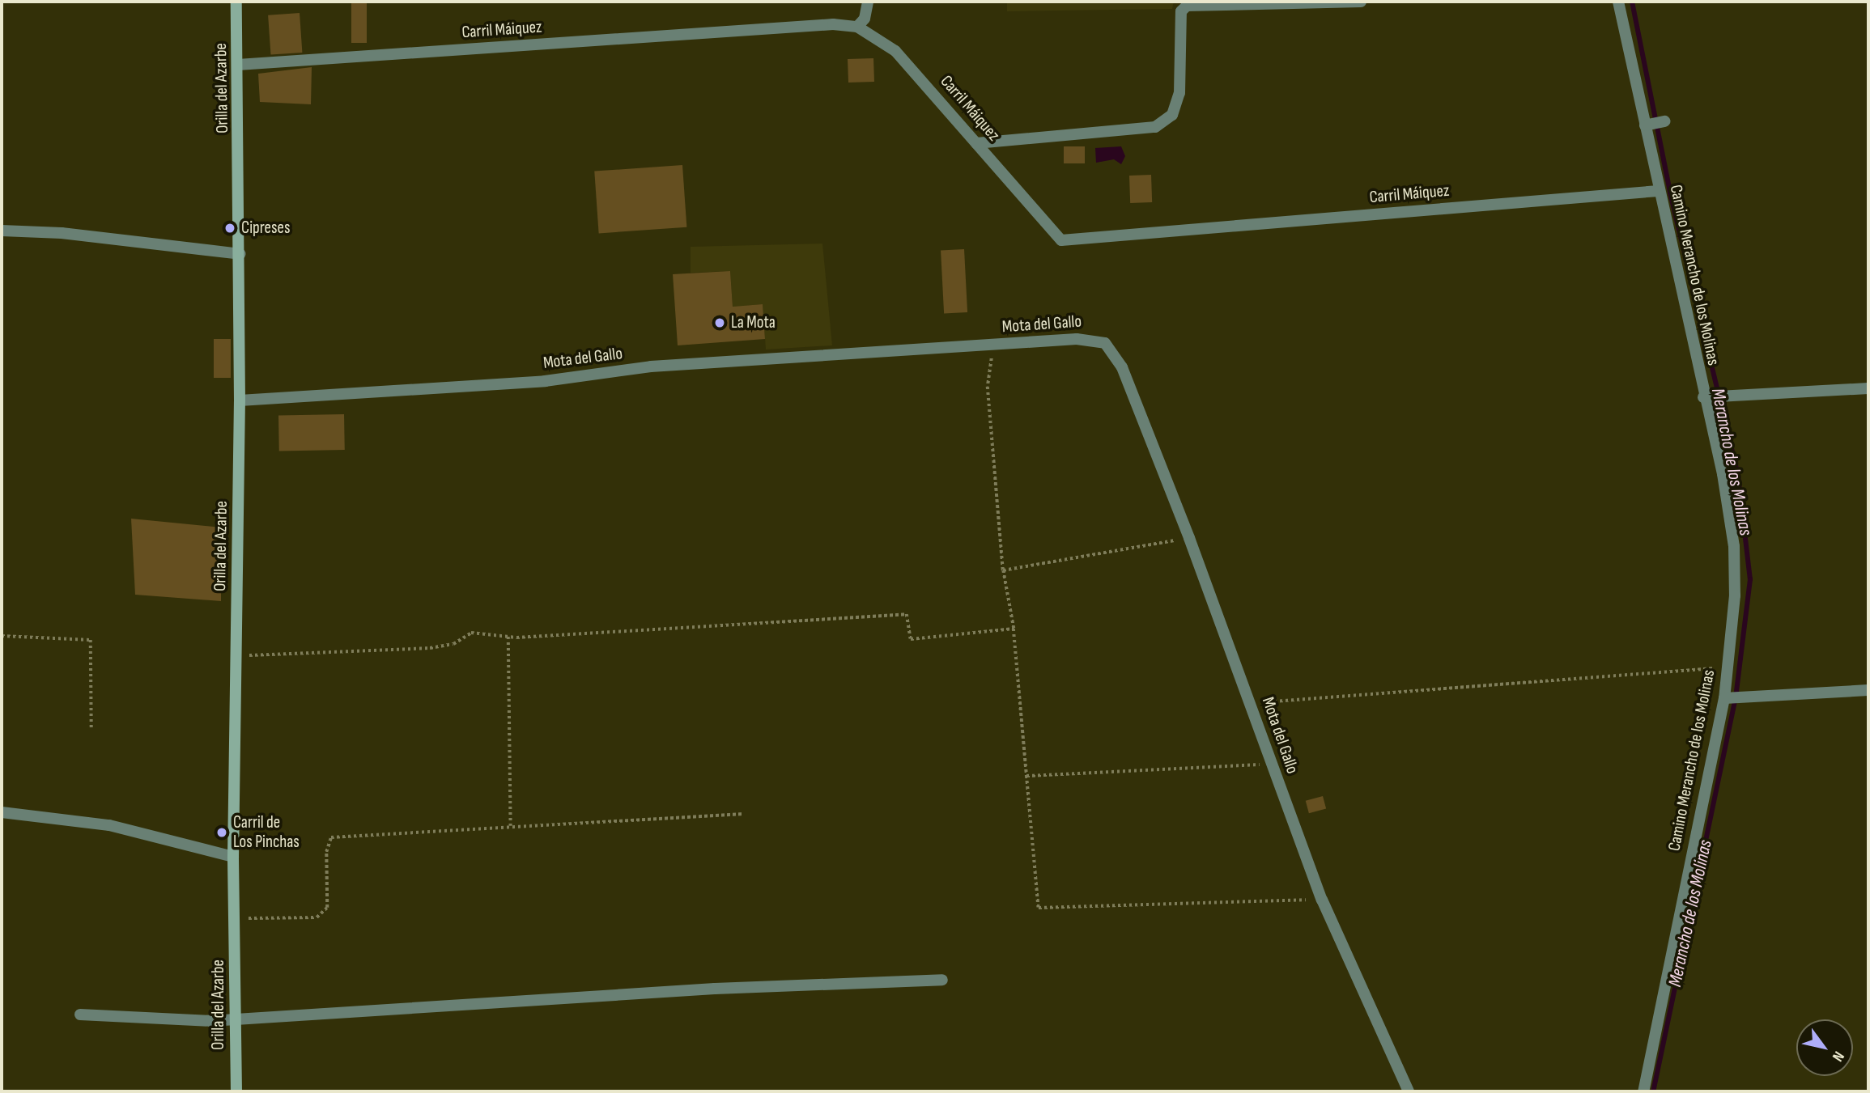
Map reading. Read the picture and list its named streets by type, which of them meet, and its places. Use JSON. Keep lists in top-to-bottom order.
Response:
{
  "streets": {
    "main road": ["Orilla del Azarbe"],
    "street": ["Carril Máiquez", "Camino Merancho de los Molinas", "Mota del Gallo"]
  },
  "crossings": [
    ["Carril Máiquez", "Orilla del Azarbe"],
    ["Carril Máiquez", "Camino Merancho de los Molinas"],
    ["Orilla del Azarbe", "Mota del Gallo"]
  ],
  "water": ["Merancho de los Molinas"],
  "places": ["Cipreses", "La Mota", "Carril de Los Pinchas"],
  "north": "bottom right"
}
